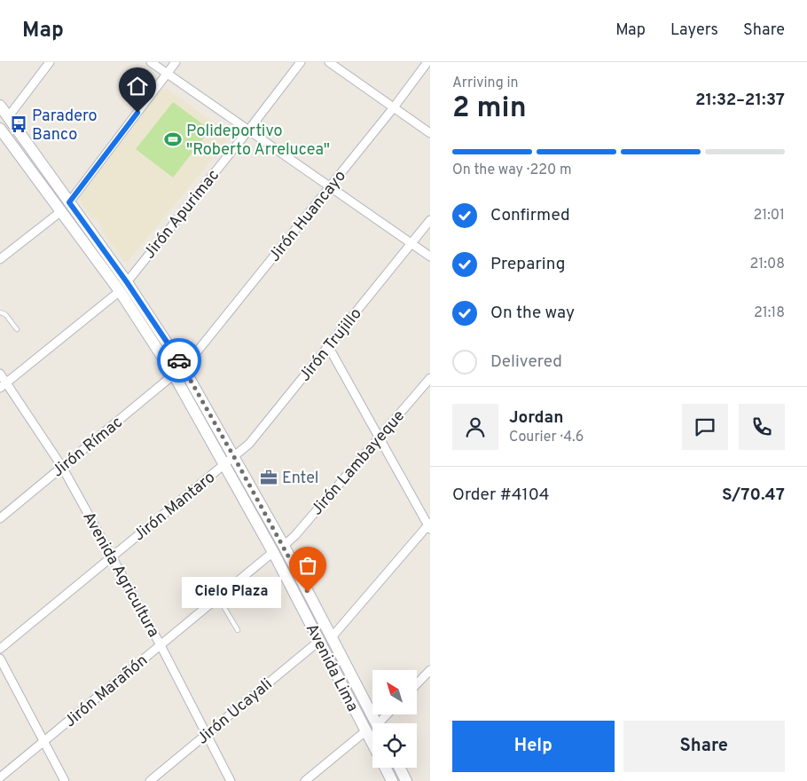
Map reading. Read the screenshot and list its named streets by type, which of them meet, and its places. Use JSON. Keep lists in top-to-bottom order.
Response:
{
  "streets": {
    "main road": ["Avenida Lima"],
    "street": [
      "Jirón Apurimac",
      "Jirón Huancayo",
      "Jirón Trujillo",
      "Jirón Rímac",
      "Jirón Lambayeque",
      "Jirón Mantaro",
      "Avenida Agricultura",
      "Jirón Marañón",
      "Jirón Ucayali"
    ]
  },
  "crossings": [
    ["Jirón Apurimac", "Avenida Agricultura"],
    ["Jirón Apurimac", "Avenida Lima"],
    ["Jirón Huancayo", "Avenida Lima"],
    ["Jirón Trujillo", "Jirón Mantaro"],
    ["Jirón Trujillo", "Avenida Lima"],
    ["Jirón Rímac", "Avenida Agricultura"],
    ["Jirón Rímac", "Avenida Lima"],
    ["Jirón Lambayeque", "Avenida Lima"],
    ["Jirón Mantaro", "Avenida Agricultura"],
    ["Jirón Mantaro", "Avenida Lima"],
    ["Avenida Agricultura", "Jirón Marañón"],
    ["Avenida Agricultura", "Jirón Ucayali"],
    ["Avenida Lima", "Jirón Marañón"],
    ["Avenida Lima", "Jirón Ucayali"]
  ],
  "places": {
    "bus stop": ["Paradero Banco"],
    "sports": ["Polideportivo \"Roberto Arrelucea\""],
    "office": ["Entel"],
    "other": ["Cielo Plaza"]
  },
  "north": "top left",
  "page": {
    "header": "Map",
    "nav": ["Map", "Layers", "Share"],
    "heading": ["2 min", "Arriving in", "21:32–21:37"],
    "panel": [
      "Jordan",
      "Courier · 4.6",
      "Order #4104",
      "S/70.47"
    ],
    "bar": "On the way · 220 m",
    "list": [
      ["Confirmed", "21:01"],
      ["Preparing", "21:08"],
      ["On the way", "21:18"],
      "Delivered"
    ],
    "bubble": "Cielo Plaza",
    "buttons": ["Help", "Share"]
  }
}
